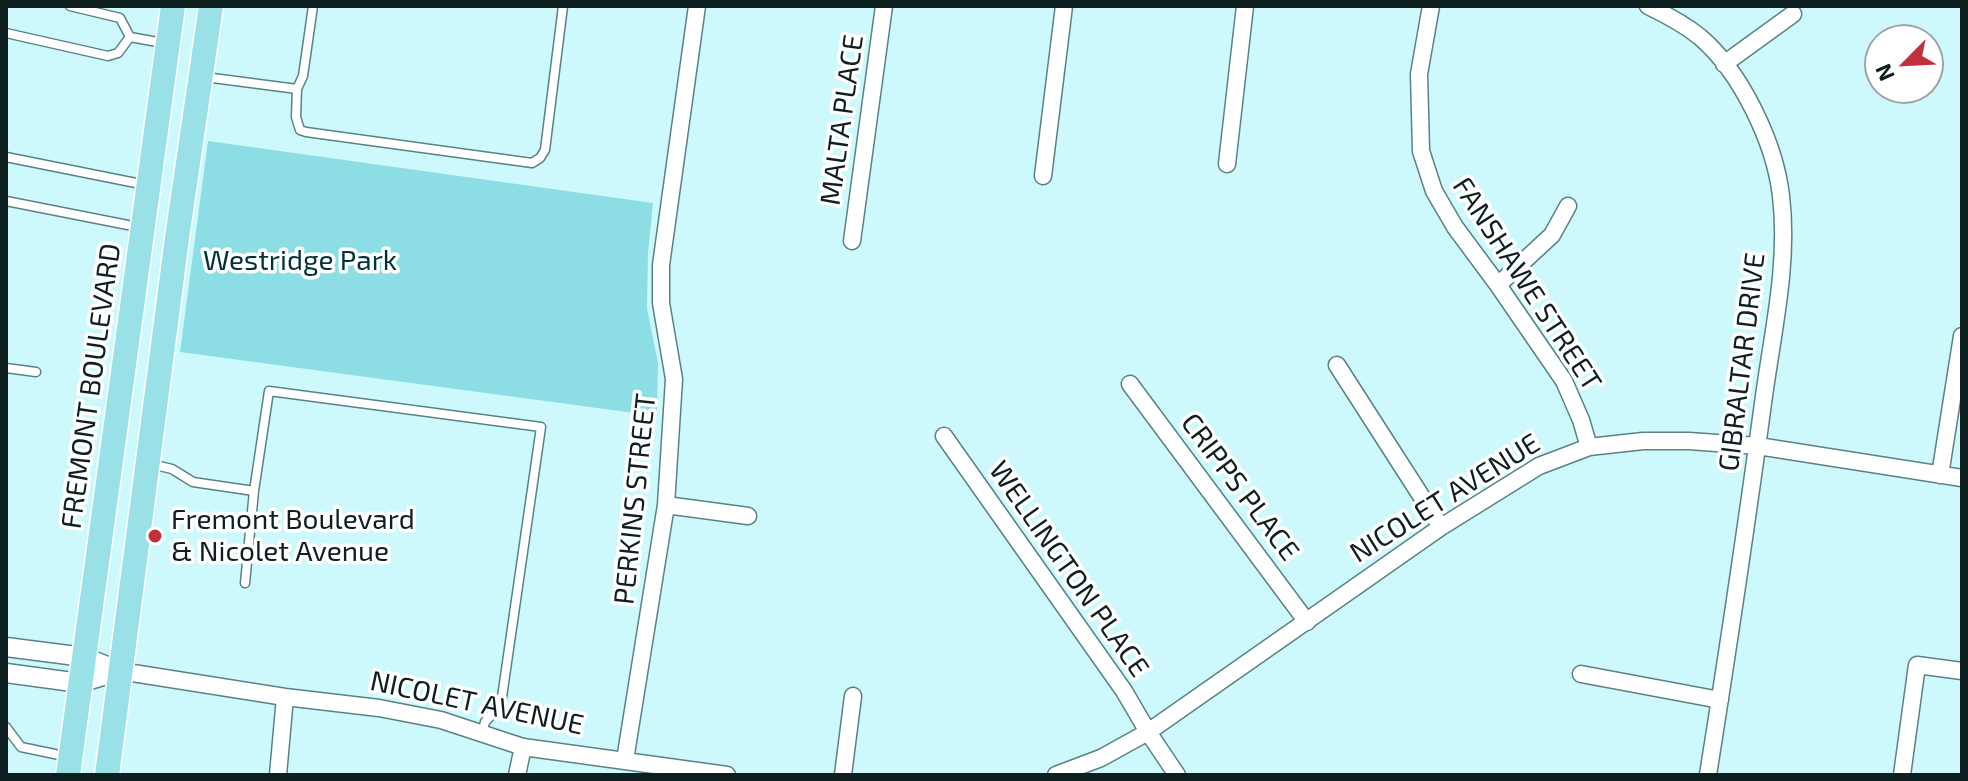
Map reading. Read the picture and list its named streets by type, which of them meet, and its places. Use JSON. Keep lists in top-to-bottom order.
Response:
{
  "streets": {
    "main road": ["FREMONT BOULEVARD"],
    "street": [
      "MALTA PLACE",
      "FANSHAWE STREET",
      "GIBRALTAR DRIVE",
      "CRIPPS PLACE",
      "NICOLET AVENUE",
      "PERKINS STREET",
      "WELLINGTON PLACE"
    ]
  },
  "crossings": [
    ["FANSHAWE STREET", "NICOLET AVENUE"],
    ["GIBRALTAR DRIVE", "NICOLET AVENUE"],
    ["FREMONT BOULEVARD", "NICOLET AVENUE"],
    ["CRIPPS PLACE", "NICOLET AVENUE"],
    ["NICOLET AVENUE", "PERKINS STREET"],
    ["NICOLET AVENUE", "WELLINGTON PLACE"]
  ],
  "parks": ["Westridge Park"],
  "places": ["Fremont Boulevard & Nicolet Avenue"],
  "north": "bottom left"
}
